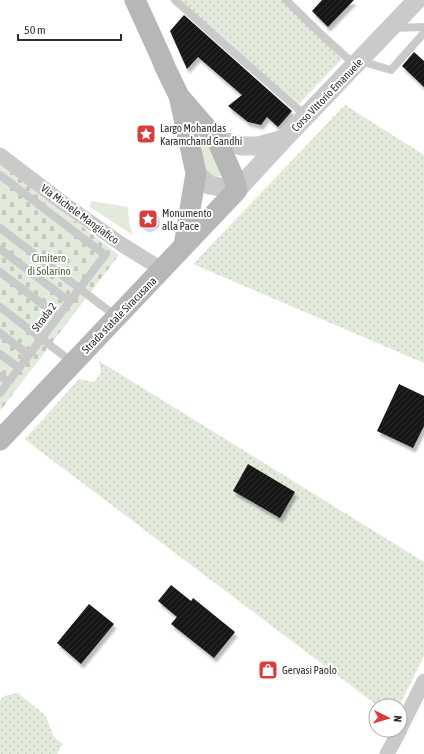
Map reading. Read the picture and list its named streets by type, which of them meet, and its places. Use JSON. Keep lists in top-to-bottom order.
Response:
{
  "streets": {
    "main road": ["Strada statale Siracusana"],
    "street": ["Corso Vittorio Emanuele", "Via Michele Mangiafico"],
    "lane": ["Strada 2"]
  },
  "crossings": [
    ["Corso Vittorio Emanuele", "Strada statale Siracusana"],
    ["Via Michele Mangiafico", "Strada statale Siracusana"]
  ],
  "parks": ["Cimitero di Solarino"],
  "places": {
    "place": ["Largo Mohandas Karamchand Gandhi", "Monumento alla Pace"],
    "shop": ["Gervasi Paolo"]
  },
  "scale_bar": "50 m",
  "north": "right"
}
